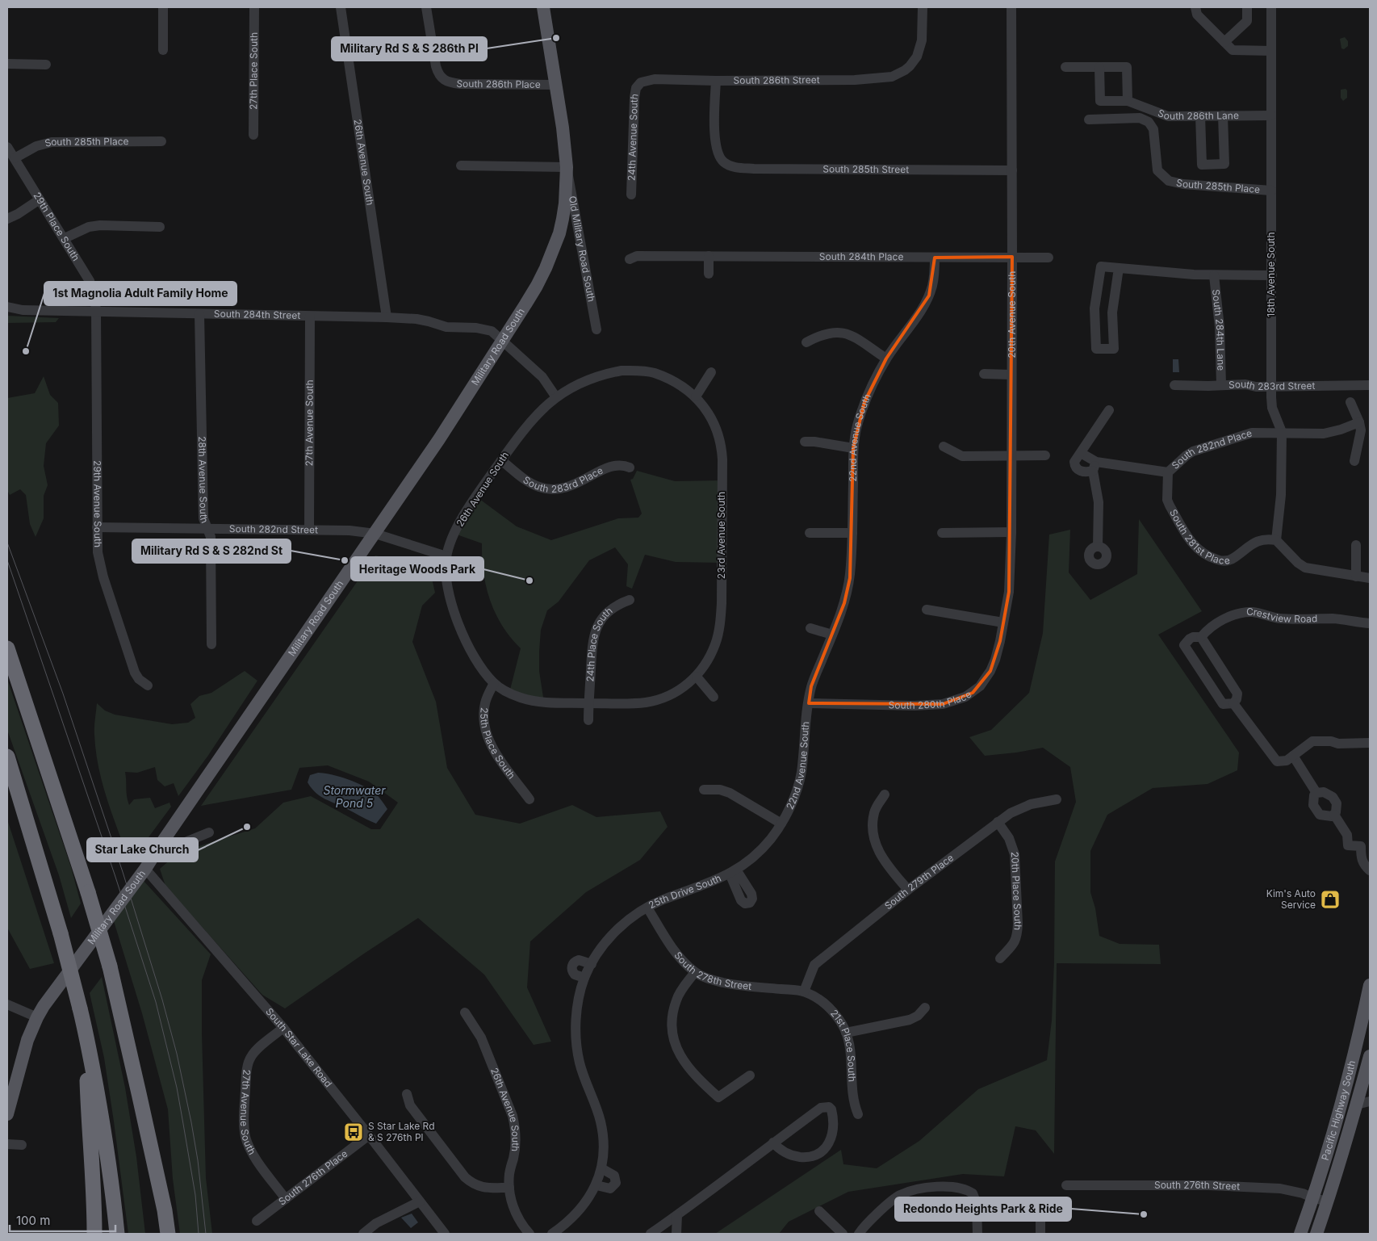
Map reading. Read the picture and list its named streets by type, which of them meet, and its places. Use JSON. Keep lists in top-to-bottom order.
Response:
{
  "streets": {
    "main road": ["Military Road South", "Pacific Highway South"],
    "street": [
      "27th Place South",
      "South 286th Street",
      "South 286th Place",
      "South 286th Lane",
      "24th Avenue South",
      "South 285th Place",
      "26th Avenue South",
      "South 285th Street",
      "29th Place South",
      "Old Military Road South",
      "South 284th Place",
      "18th Avenue South",
      "South 284th Street",
      "20th Avenue South",
      "South 284th Lane",
      "South 283rd Street",
      "27th Avenue South",
      "22nd Avenue South",
      "South 282nd Place",
      "South 283rd Place",
      "28th Avenue South",
      "29th Avenue South",
      "South 282nd Street",
      "South 281st Place",
      "23rd Avenue South",
      "Crestview Road",
      "24th Place South",
      "South 280th Place",
      "25th Place South",
      "South 279th Place",
      "20th Place South",
      "25th Drive South",
      "South 278th Street",
      "21st Place South",
      "South Star Lake Road",
      "South 276th Place",
      "South 276th Street"
    ]
  },
  "crossings": [
    ["South 286th Street", "24th Avenue South"],
    ["South 286th Street", "South 285th Street"],
    ["South 286th Place", "Military Road South"],
    ["South 286th Lane", "18th Avenue South"],
    ["South 285th Place", "29th Place South"],
    ["South 285th Place", "18th Avenue South"],
    ["26th Avenue South", "South 284th Street"],
    ["26th Avenue South", "South 283rd Place"],
    ["26th Avenue South", "South 282nd Street"],
    ["26th Avenue South", "25th Place South"],
    ["South 285th Street", "20th Avenue South"],
    ["29th Place South", "South 284th Street"],
    ["29th Place South", "29th Avenue South"],
    ["Old Military Road South", "Military Road South"],
    ["South 284th Place", "20th Avenue South"],
    ["South 284th Place", "22nd Avenue South"],
    ["18th Avenue South", "South 284th Lane"],
    ["18th Avenue South", "South 283rd Street"],
    ["18th Avenue South", "South 282nd Place"],
    ["18th Avenue South", "South 281st Place"],
    ["South 284th Street", "Military Road South"],
    ["South 284th Street", "27th Avenue South"],
    ["South 284th Street", "28th Avenue South"],
    ["South 284th Street", "29th Avenue South"],
    ["20th Avenue South", "South 280th Place"],
    ["South 284th Lane", "South 283rd Street"],
    ["Military Road South", "South 282nd Street"],
    ["Military Road South", "South Star Lake Road"],
    ["27th Avenue South", "South 282nd Street"],
    ["27th Avenue South", "South Star Lake Road"],
    ["27th Avenue South", "South 276th Place"],
    ["22nd Avenue South", "South 280th Place"],
    ["22nd Avenue South", "25th Drive South"],
    ["South 282nd Place", "South 281st Place"],
    ["28th Avenue South", "South 282nd Street"],
    ["29th Avenue South", "South 282nd Street"],
    ["South 279th Place", "20th Place South"],
    ["South 279th Place", "South 278th Street"],
    ["South 279th Place", "21st Place South"],
    ["25th Drive South", "South 278th Street"],
    ["South 278th Street", "21st Place South"],
    ["South Star Lake Road", "South 276th Place"],
    ["Pacific Highway South", "South 276th Street"]
  ],
  "water": ["Stormwater Pond 5"],
  "places": {
    "other": [
      "Military Rd S & S 286th Pl",
      "1st Magnolia Adult Family Home",
      "Military Rd S & S 282nd St",
      "Heritage Woods Park",
      "Star Lake Church",
      "Redondo Heights Park & Ride"
    ],
    "shop": ["Kim's Auto Service"],
    "bus stop": ["S Star Lake Rd & S 276th Pl"]
  },
  "scale_bar": "100 m"
}
